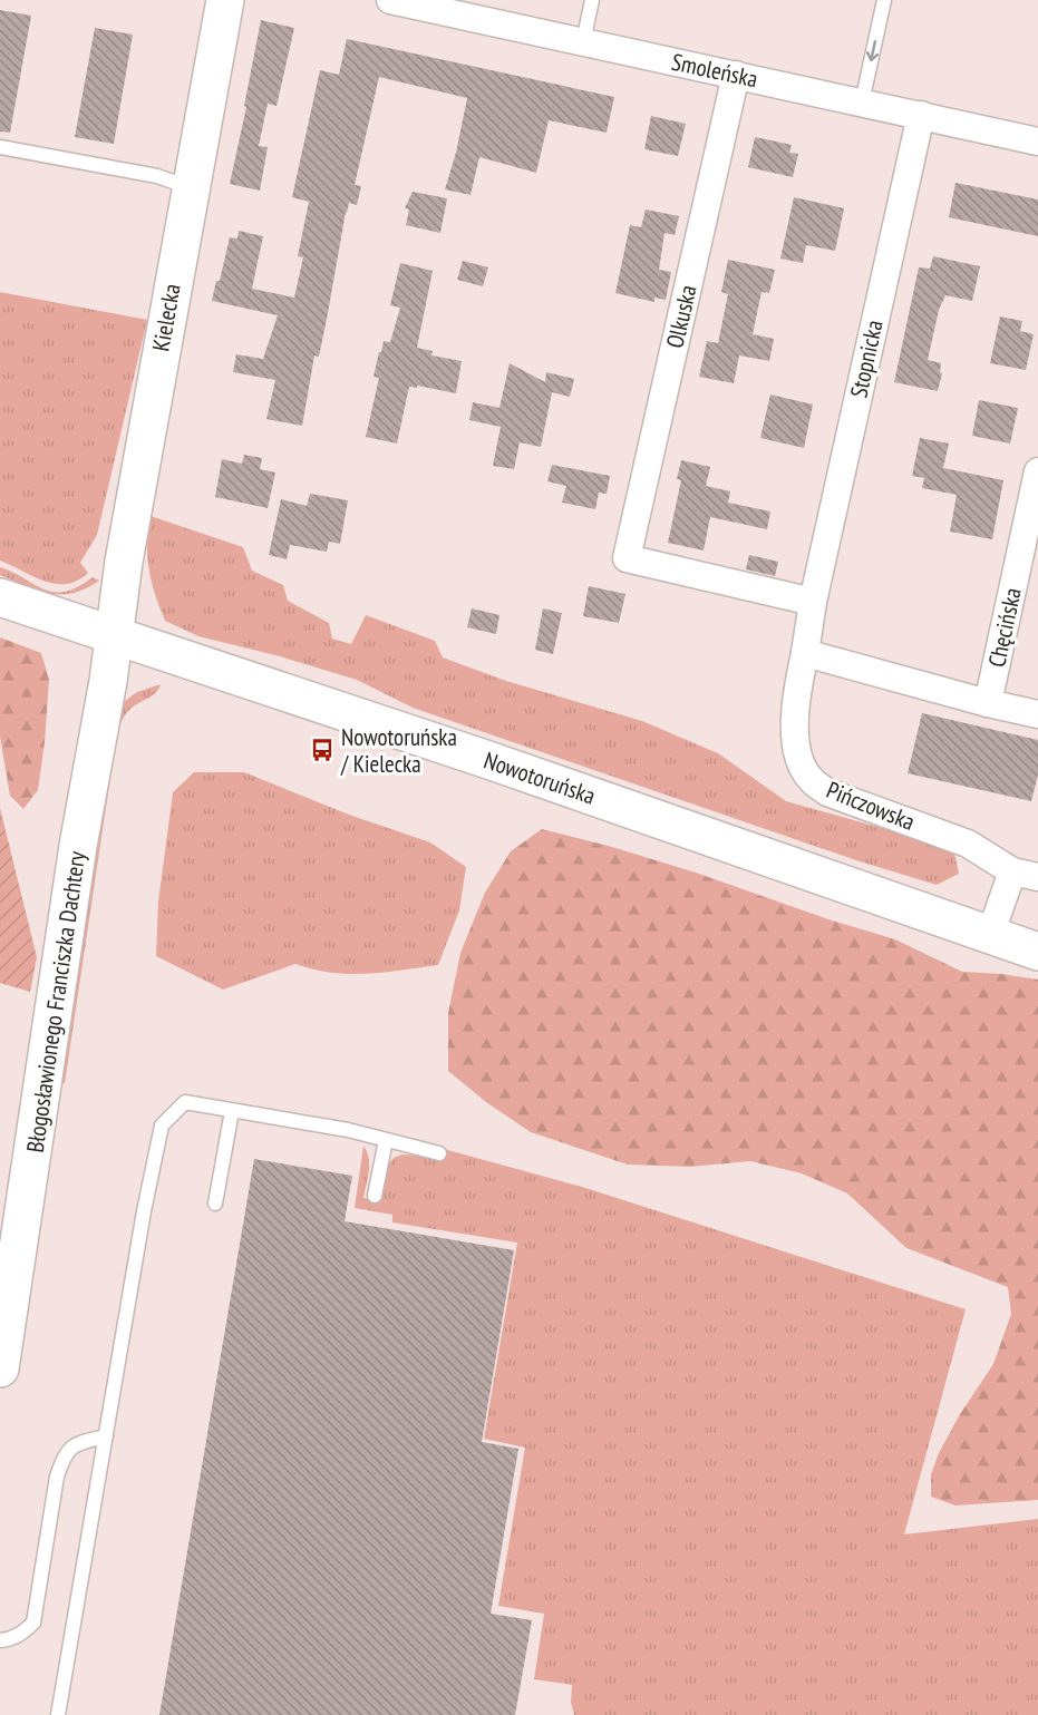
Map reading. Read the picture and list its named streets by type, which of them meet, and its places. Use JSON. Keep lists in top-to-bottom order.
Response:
{
  "streets": {
    "street": [
      "Smoleńska",
      "Olkuska",
      "Kielecka",
      "Stopnicka",
      "Chęcińska",
      "Nowotoruńska",
      "Pińczowska",
      "Błogosławionego Franciszka Dachtery"
    ]
  },
  "crossings": [
    ["Smoleńska", "Olkuska"],
    ["Smoleńska", "Stopnicka"],
    ["Olkuska", "Stopnicka"],
    ["Kielecka", "Nowotoruńska"],
    ["Kielecka", "Błogosławionego Franciszka Dachtery"],
    ["Stopnicka", "Pińczowska"],
    ["Nowotoruńska", "Błogosławionego Franciszka Dachtery"]
  ],
  "places": {
    "bus stop": ["Nowotoruńska / Kielecka"]
  }
}
